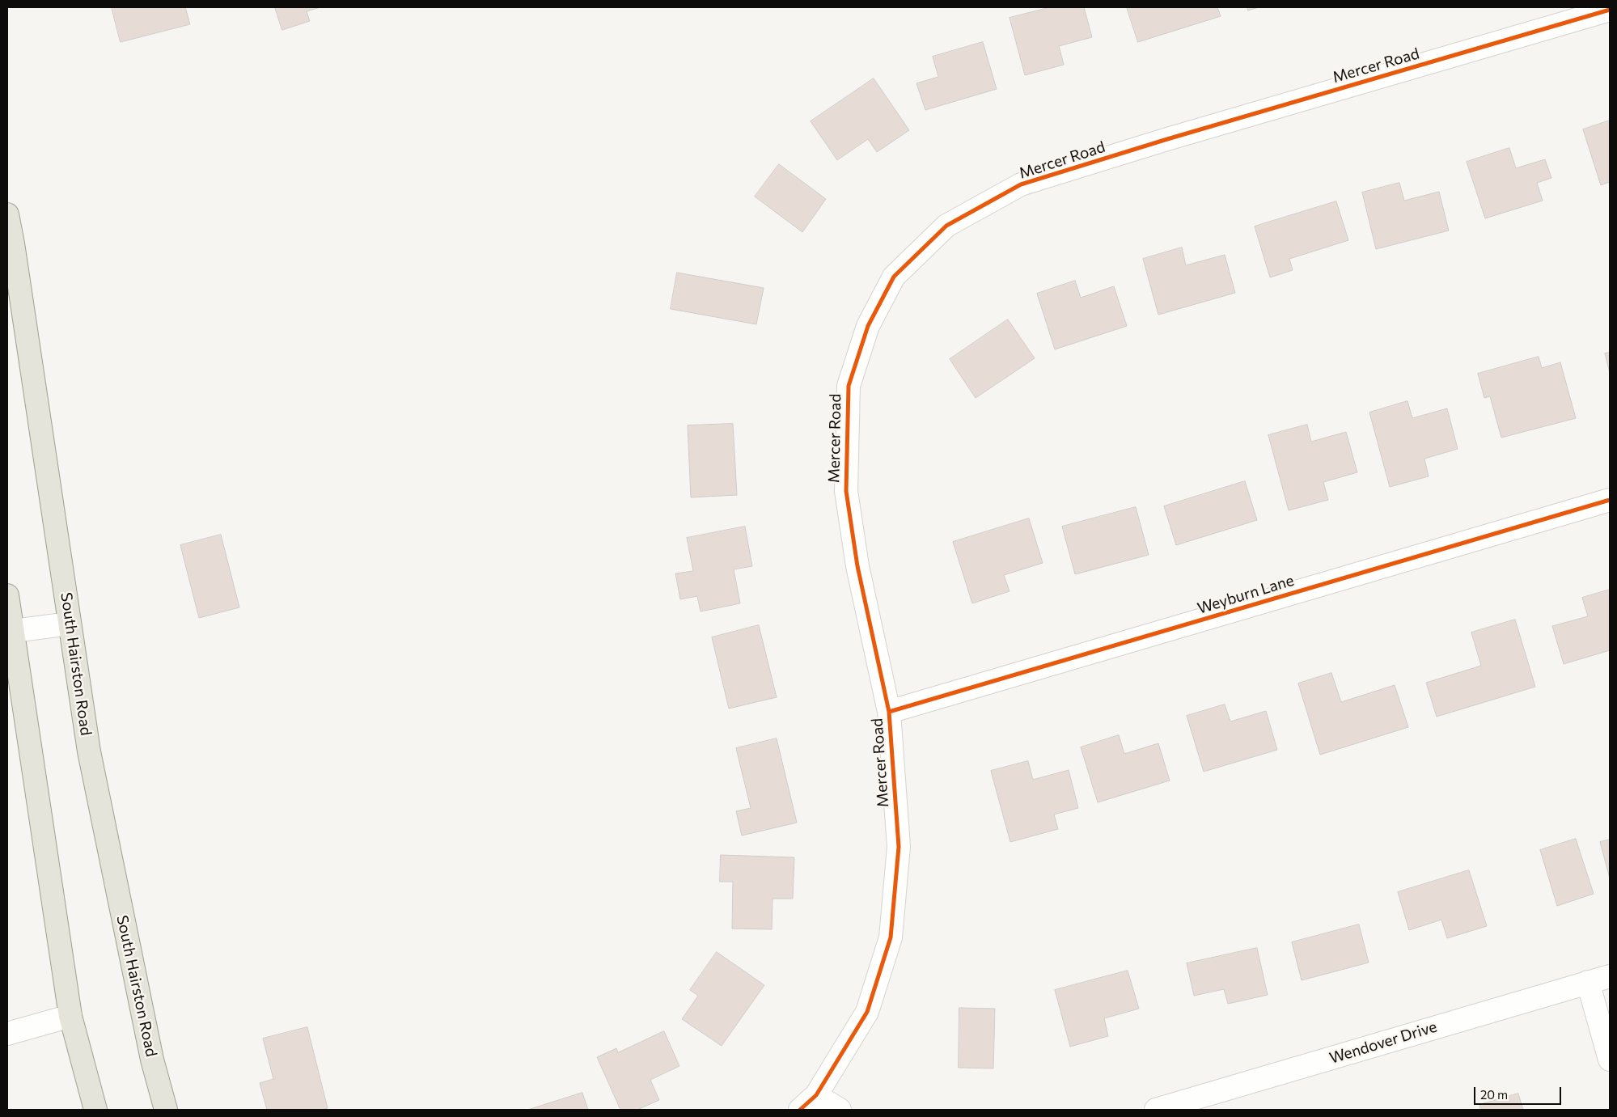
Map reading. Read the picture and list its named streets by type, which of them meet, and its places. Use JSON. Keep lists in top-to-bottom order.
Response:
{
  "streets": {
    "main road": ["South Hairston Road"],
    "street": ["Mercer Road", "Weyburn Lane", "Wendover Drive"]
  },
  "crossings": [
    ["Mercer Road", "Weyburn Lane"]
  ],
  "scale_bar": "20 m"
}
